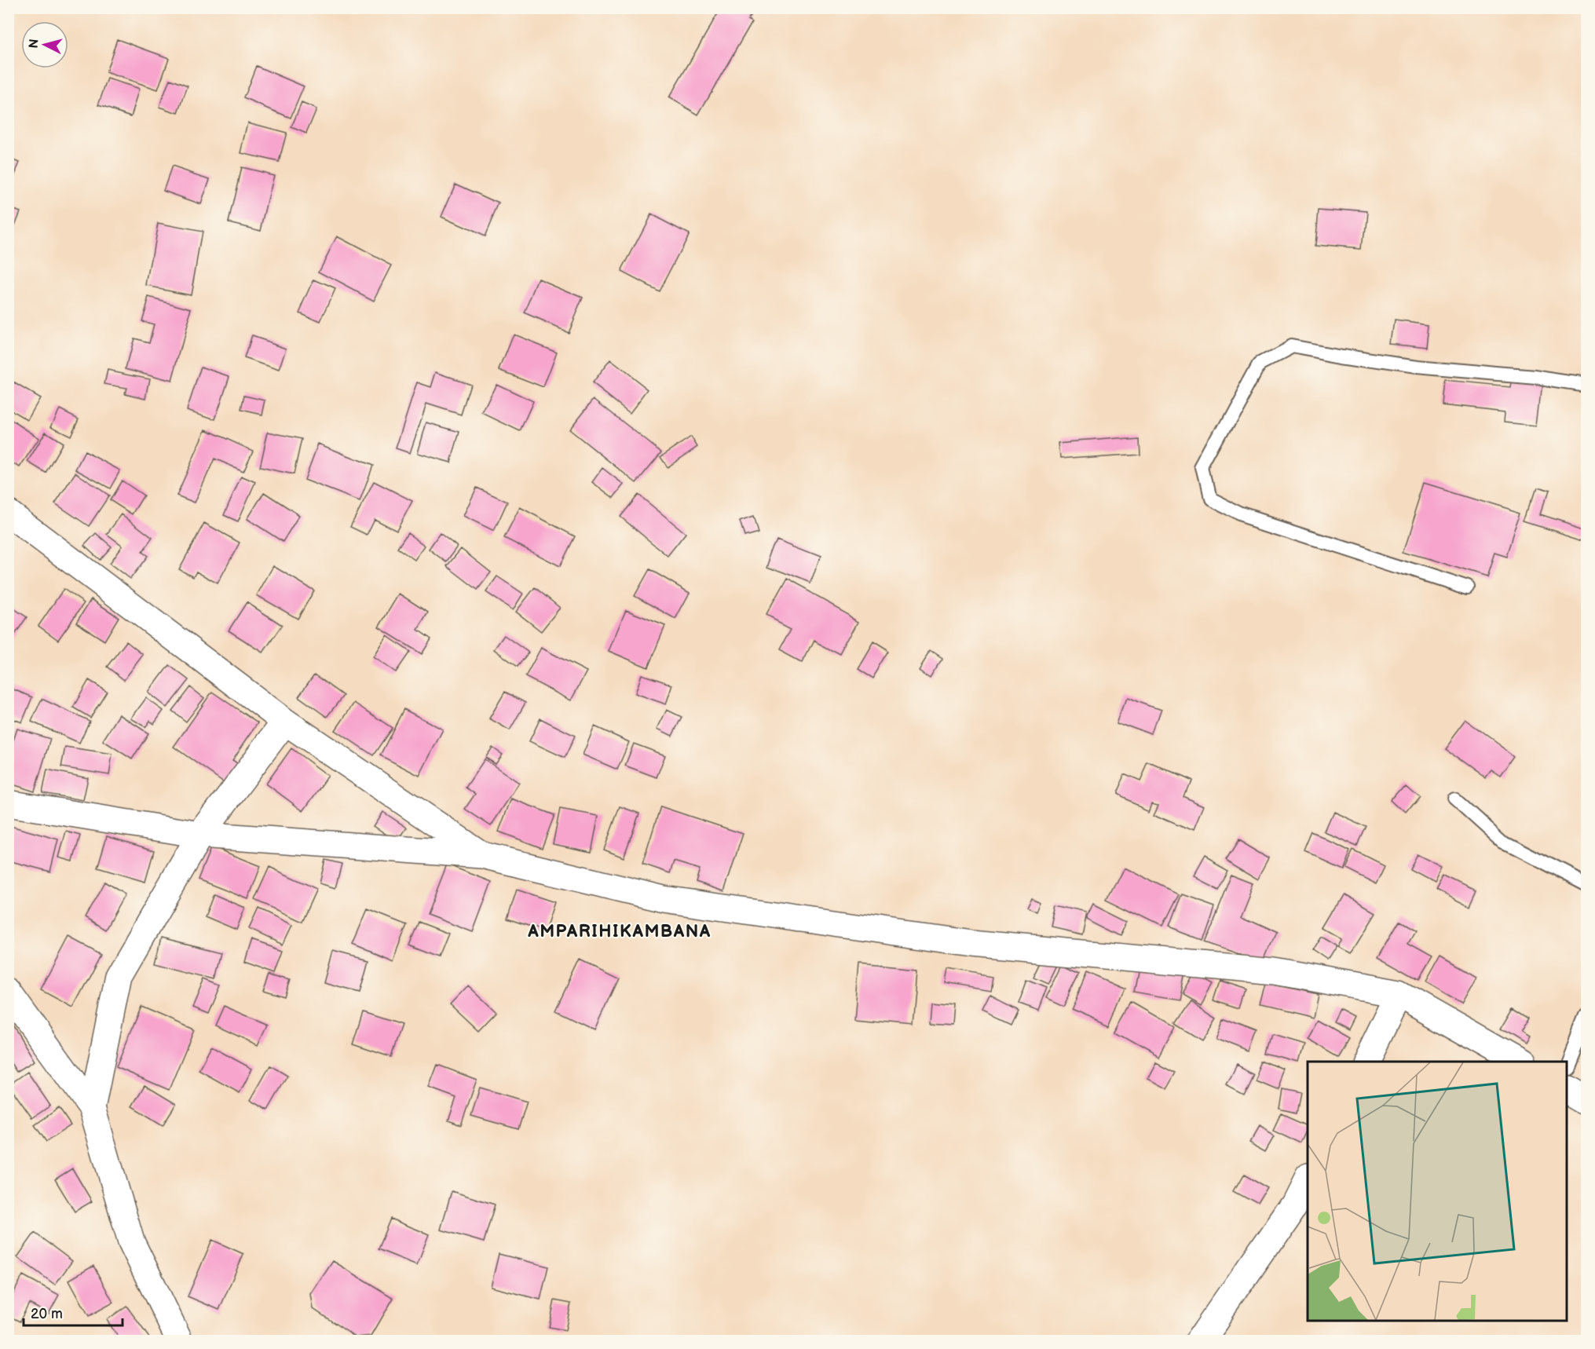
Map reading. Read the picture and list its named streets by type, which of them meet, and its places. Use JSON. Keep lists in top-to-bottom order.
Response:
{
  "districts": ["AMPARIHIKAMBANA"],
  "scale_bar": "20 m",
  "north": "left"
}
